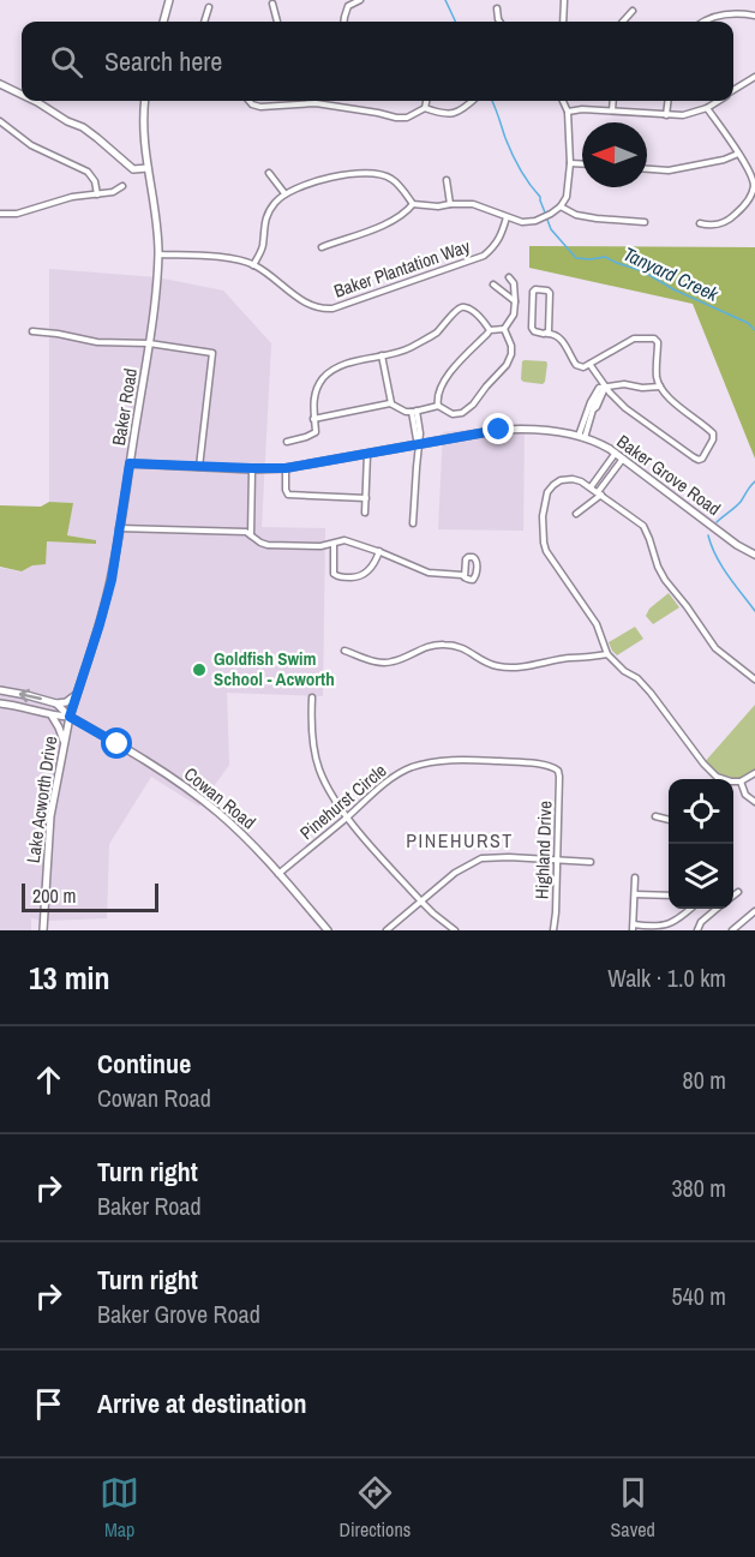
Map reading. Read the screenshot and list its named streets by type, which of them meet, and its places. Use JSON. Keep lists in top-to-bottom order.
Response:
{
  "streets": {
    "main road": [
      "Baker Road",
      "Baker Grove Road",
      "Cowan Road",
      "Lake Acworth Drive"
    ],
    "street": ["Baker Plantation Way", "Pinehurst Circle", "Highland Drive"]
  },
  "crossings": [
    ["Baker Road", "Baker Grove Road"],
    ["Baker Road", "Cowan Road"],
    ["Baker Road", "Lake Acworth Drive"],
    ["Cowan Road", "Lake Acworth Drive"],
    ["Cowan Road", "Pinehurst Circle"],
    ["Pinehurst Circle", "Highland Drive"]
  ],
  "districts": ["PINEHURST"],
  "water": ["Tanyard Creek"],
  "places": ["Goldfish Swim School - Acworth"],
  "scale_bar": "200 m",
  "north": "left",
  "page": {
    "search": "Search here",
    "scale": "200 m",
    "heading": ["13 min", "Walk · 1.0 km"],
    "list": [
      ["Continue", "Cowan Road", "80 m"],
      ["Turn right", "Baker Road", "380 m"],
      ["Turn right", "Baker Grove Road", "540 m"],
      "Arrive at destination"
    ],
    "nav": ["Map", "Directions", "Saved"]
  }
}
